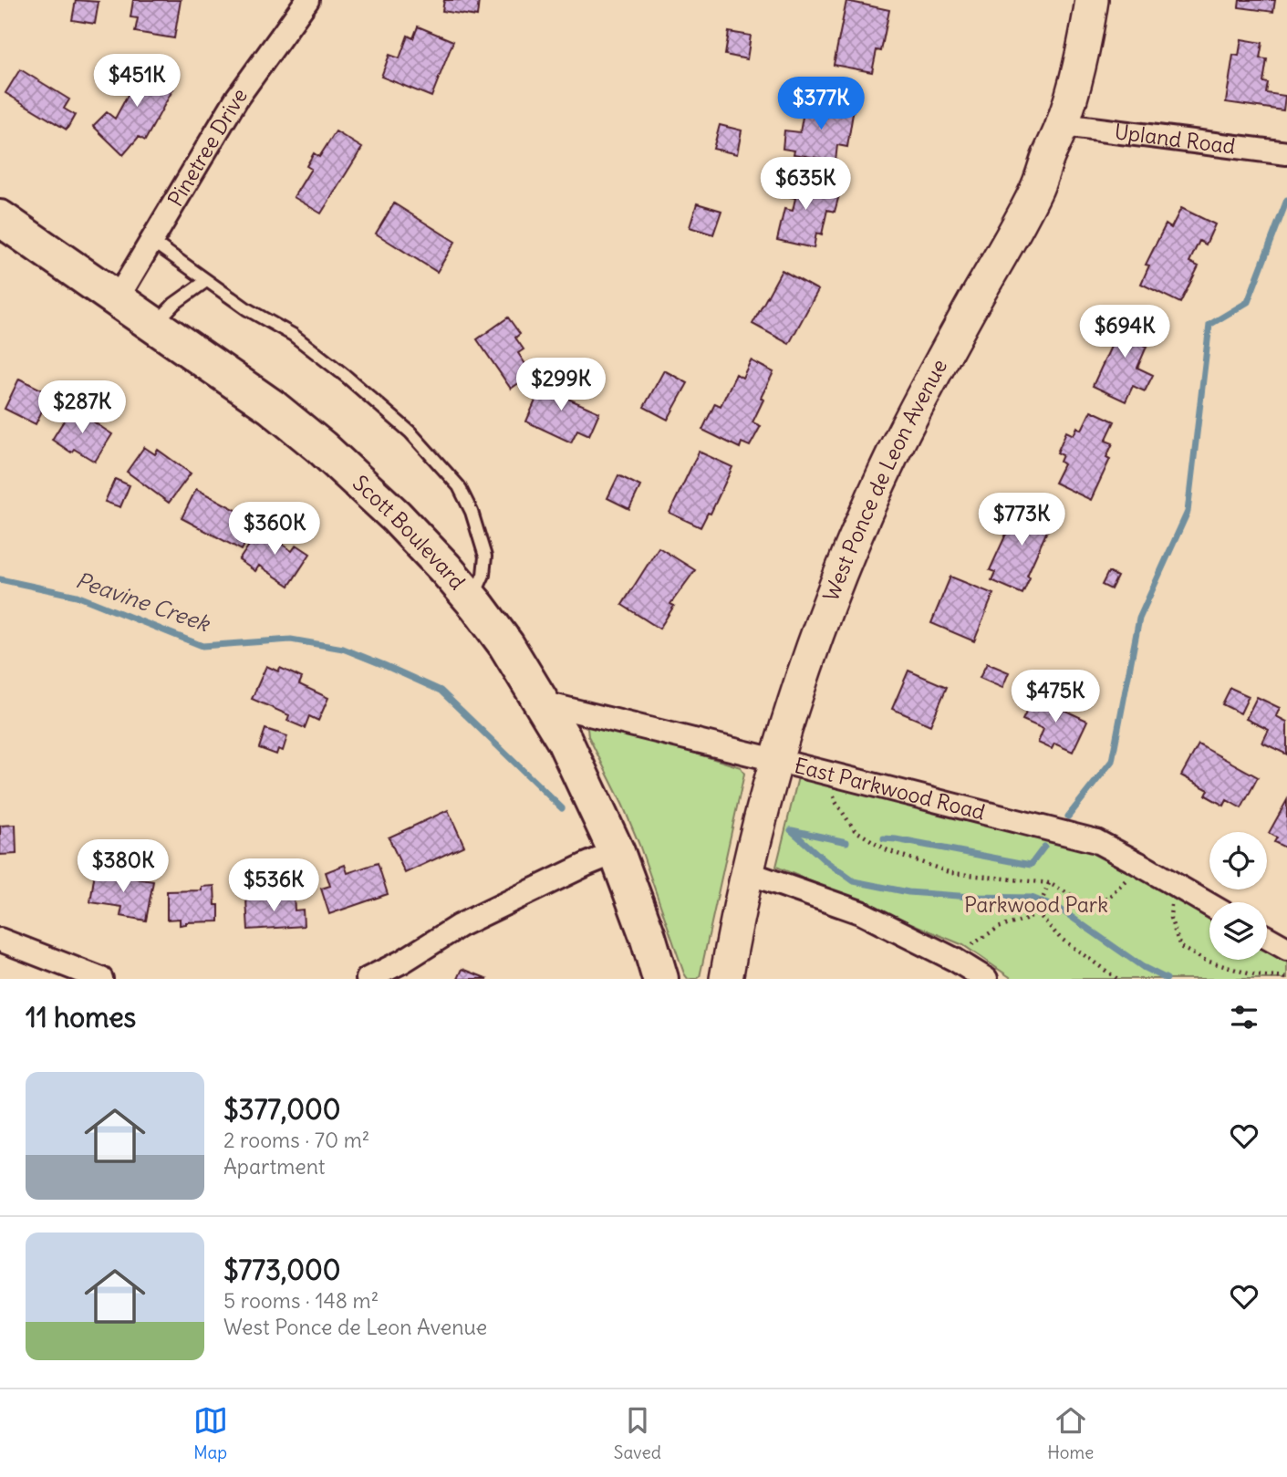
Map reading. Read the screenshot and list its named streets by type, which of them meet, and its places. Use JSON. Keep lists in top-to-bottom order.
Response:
{
  "streets": {
    "highway": ["Scott Boulevard"],
    "main road": ["West Ponce de Leon Avenue"],
    "street": ["Upland Road", "Pinetree Drive", "East Parkwood Road"]
  },
  "crossings": [
    ["Upland Road", "West Ponce de Leon Avenue"],
    ["Pinetree Drive", "Scott Boulevard"],
    ["West Ponce de Leon Avenue", "East Parkwood Road"],
    ["Scott Boulevard", "East Parkwood Road"]
  ],
  "water": ["Peavine Creek"],
  "parks": ["Parkwood Park"],
  "page": {
    "price": [
      "$451K",
      "$377K",
      "$635K",
      "$694K",
      "$299K",
      "$287K",
      "$773K",
      "$360K",
      "$475K",
      "$380K",
      "$536K"
    ],
    "heading": "11 homes",
    "list": [
      {
        "name": "$377,000",
        "note": "2 rooms · 70 m² · Apartment"
      },
      {
        "name": "$773,000",
        "note": "5 rooms · 148 m² · West Ponce de Leon Avenue"
      }
    ],
    "tabs": ["Map", "Saved", "Home"]
  }
}
